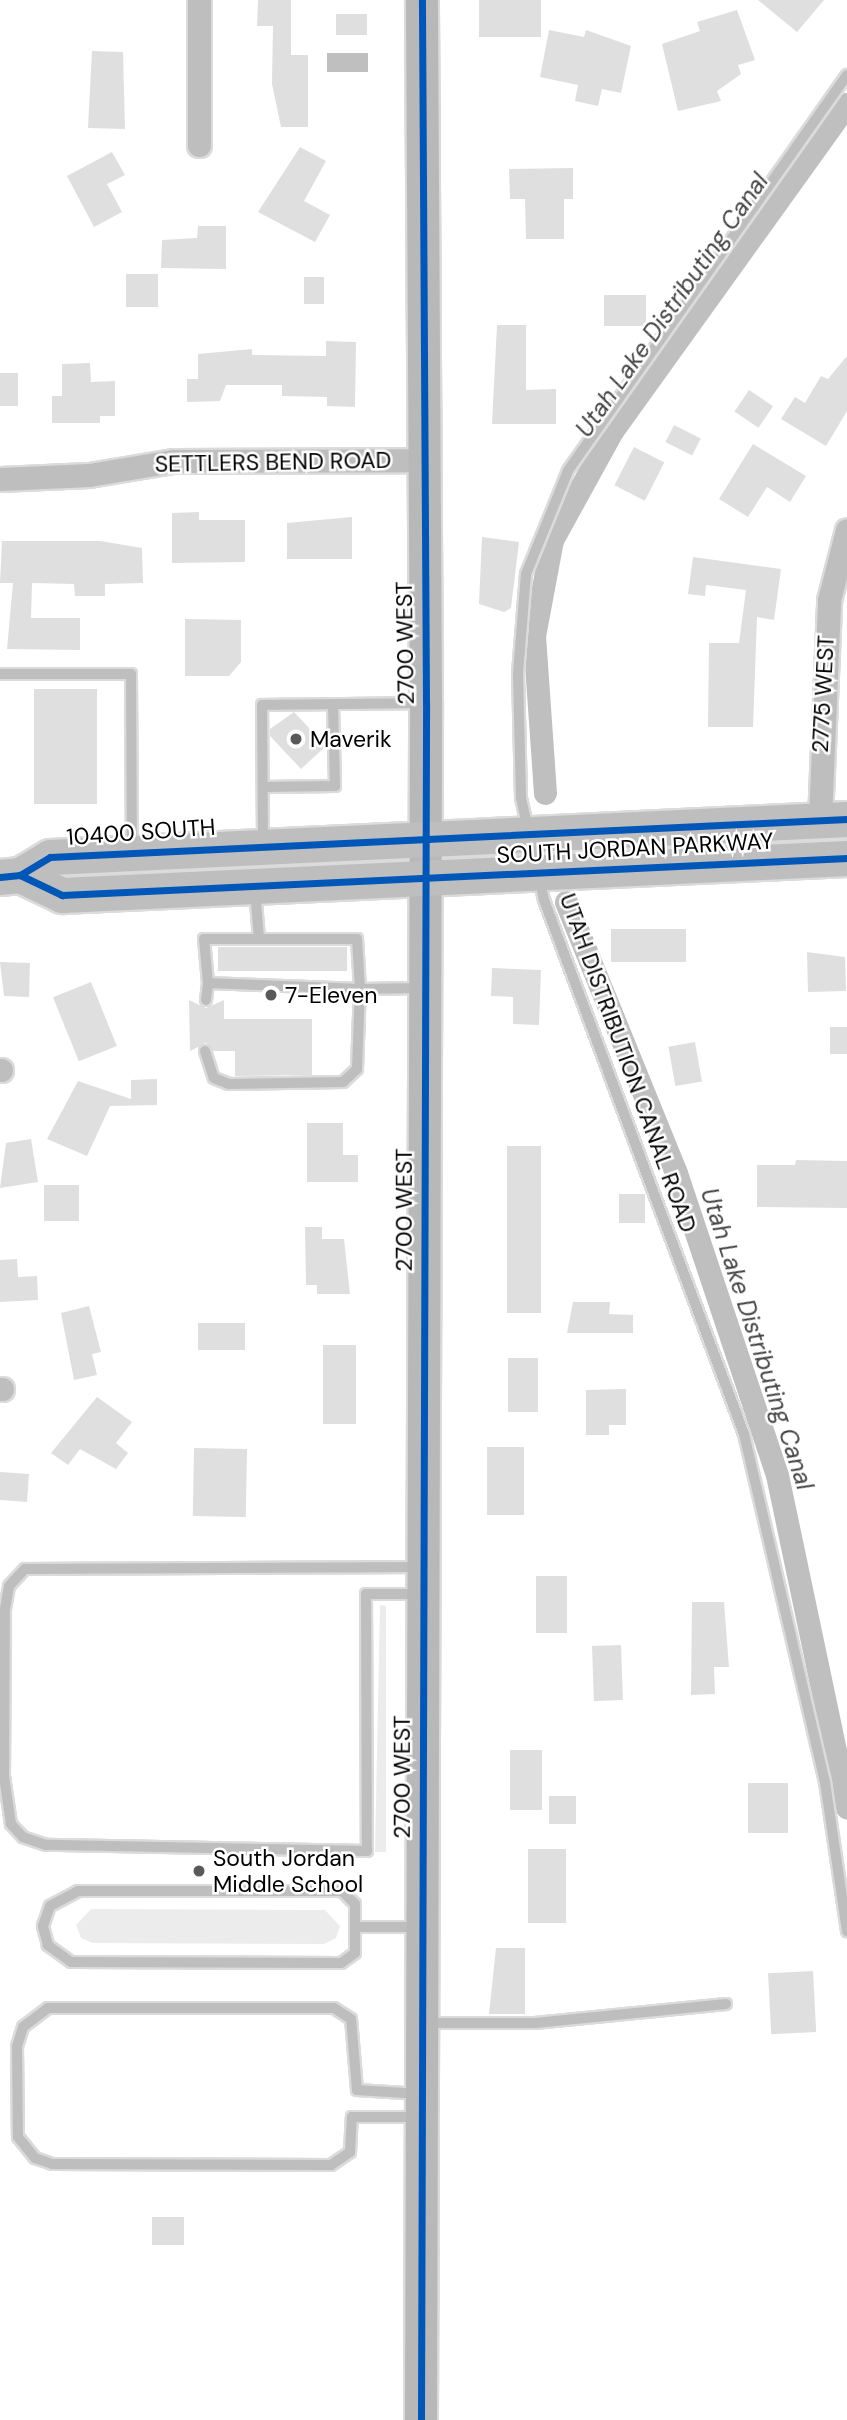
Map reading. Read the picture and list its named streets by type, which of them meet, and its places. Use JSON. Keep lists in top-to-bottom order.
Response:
{
  "streets": {
    "main road": ["2700 WEST", "10400 SOUTH", "SOUTH JORDAN PARKWAY"],
    "street": ["SETTLERS BEND ROAD", "2775 WEST"],
    "lane": ["UTAH DISTRIBUTION CANAL ROAD"]
  },
  "crossings": [
    ["SETTLERS BEND ROAD", "2700 WEST"],
    ["2700 WEST", "10400 SOUTH"],
    ["2700 WEST", "SOUTH JORDAN PARKWAY"],
    ["2775 WEST", "SOUTH JORDAN PARKWAY"],
    ["10400 SOUTH", "SOUTH JORDAN PARKWAY"],
    ["SOUTH JORDAN PARKWAY", "UTAH DISTRIBUTION CANAL ROAD"]
  ],
  "water": ["Utah Lake Distributing Canal"],
  "places": ["Maverik", "7-Eleven", "South Jordan Middle School"]
}
